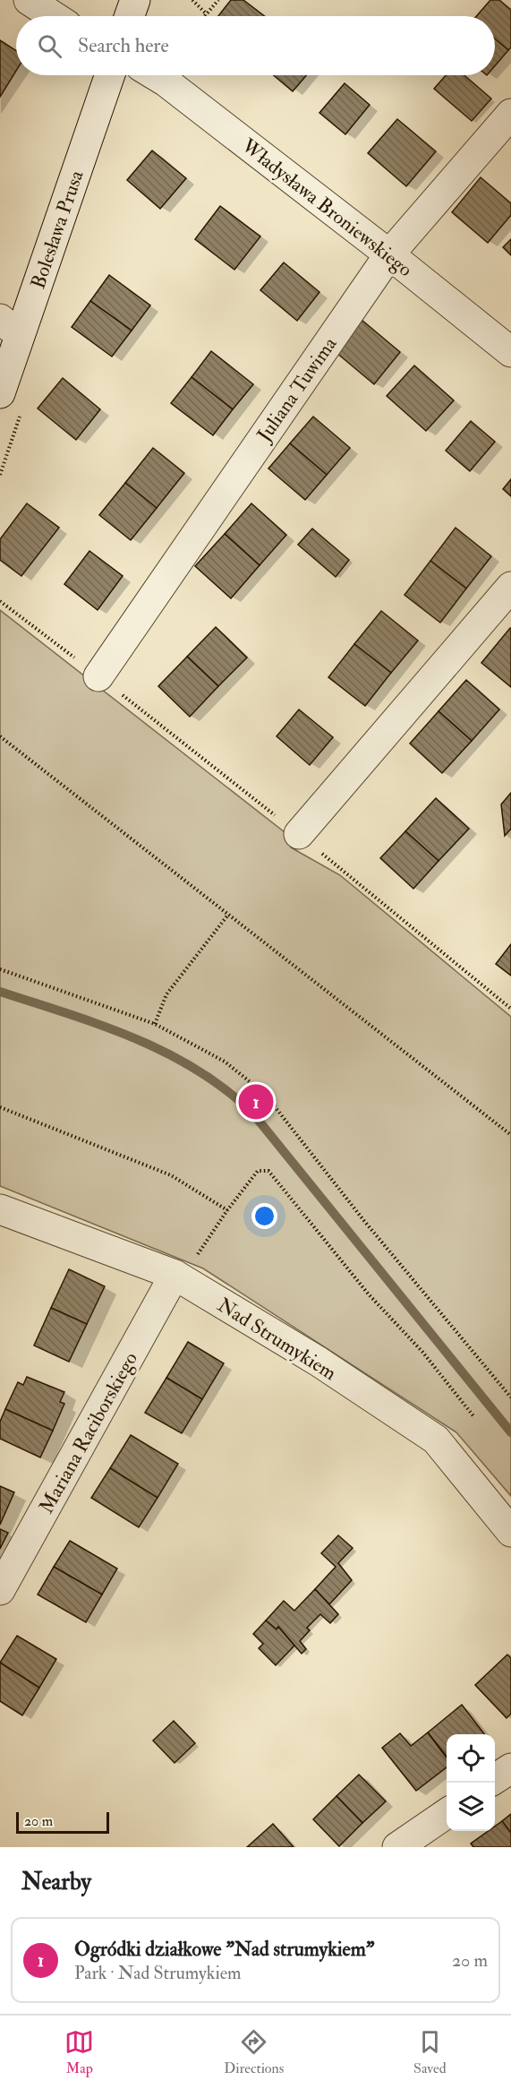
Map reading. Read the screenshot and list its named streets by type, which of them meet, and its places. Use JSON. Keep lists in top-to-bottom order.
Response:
{
  "streets": {
    "street": [
      "Władysława Broniewskiego",
      "Bolesława Prusa",
      "Juliana Tuwima",
      "Nad Strumykiem",
      "Mariana Raciborskiego"
    ]
  },
  "crossings": [
    ["Władysława Broniewskiego", "Juliana Tuwima"],
    ["Nad Strumykiem", "Mariana Raciborskiego"]
  ],
  "scale_bar": "20 m",
  "page": {
    "search": "Search here",
    "pins": "1",
    "scale": "20 m",
    "heading": "Nearby",
    "list": [
      {
        "mark": "1",
        "name": "Ogródki działkowe \"Nad strumykiem\"",
        "note": "Park · Nad Strumykiem",
        "value": "20 m"
      }
    ],
    "nav": ["Map", "Directions", "Saved"]
  }
}
